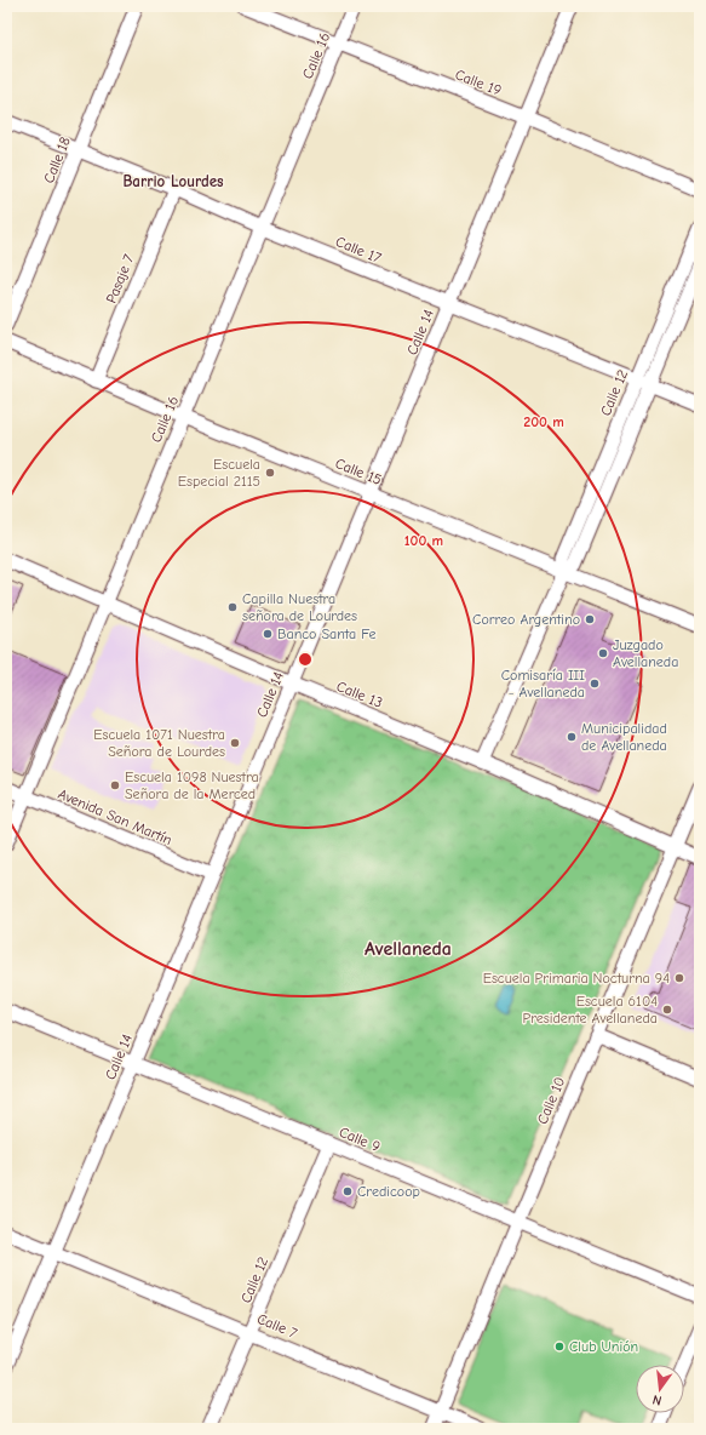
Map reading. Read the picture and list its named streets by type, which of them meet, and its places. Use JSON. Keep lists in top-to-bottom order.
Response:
{
  "streets": {
    "street": [
      "Calle 16",
      "Calle 19",
      "Calle 18",
      "Calle 17",
      "Pasaje 7",
      "Calle 14",
      "Calle 12",
      "Calle 15",
      "Calle 13",
      "Avenida San Martín",
      "Calle 10",
      "Calle 9",
      "Calle 7"
    ]
  },
  "crossings": [
    ["Calle 16", "Calle 19"],
    ["Calle 16", "Calle 17"],
    ["Calle 16", "Calle 15"],
    ["Calle 16", "Calle 13"],
    ["Calle 16", "Avenida San Martín"],
    ["Calle 19", "Calle 14"],
    ["Calle 18", "Calle 17"],
    ["Calle 17", "Pasaje 7"],
    ["Calle 17", "Calle 14"],
    ["Calle 17", "Calle 12"],
    ["Pasaje 7", "Calle 15"],
    ["Calle 14", "Calle 15"],
    ["Calle 14", "Calle 13"],
    ["Calle 14", "Avenida San Martín"],
    ["Calle 14", "Calle 9"],
    ["Calle 14", "Calle 7"],
    ["Calle 12", "Calle 15"],
    ["Calle 12", "Calle 13"],
    ["Calle 12", "Calle 9"],
    ["Calle 12", "Calle 7"],
    ["Calle 13", "Calle 10"],
    ["Calle 10", "Calle 9"],
    ["Calle 10", "Calle 7"]
  ],
  "districts": ["Barrio Lourdes", "Avellaneda"],
  "places": [
    "Escuela Especial 2115",
    "Capilla Nuestra señora de Lourdes",
    "Correo Argentino",
    "Banco Santa Fe",
    "Juzgado Avellaneda",
    "Comisaría III - Avellaneda",
    "Municipalidad de Avellaneda",
    "Escuela 1071 Nuestra Señora de Lourdes",
    "Escuela 1098 Nuestra Señora de la Merced",
    "Escuela Primaria Nocturna 94",
    "Escuela 6104 Presidente Avellaneda",
    "Credicoop",
    "Club Unión"
  ],
  "north": "bottom",
  "rings": ["200 m", "100 m"]
}
